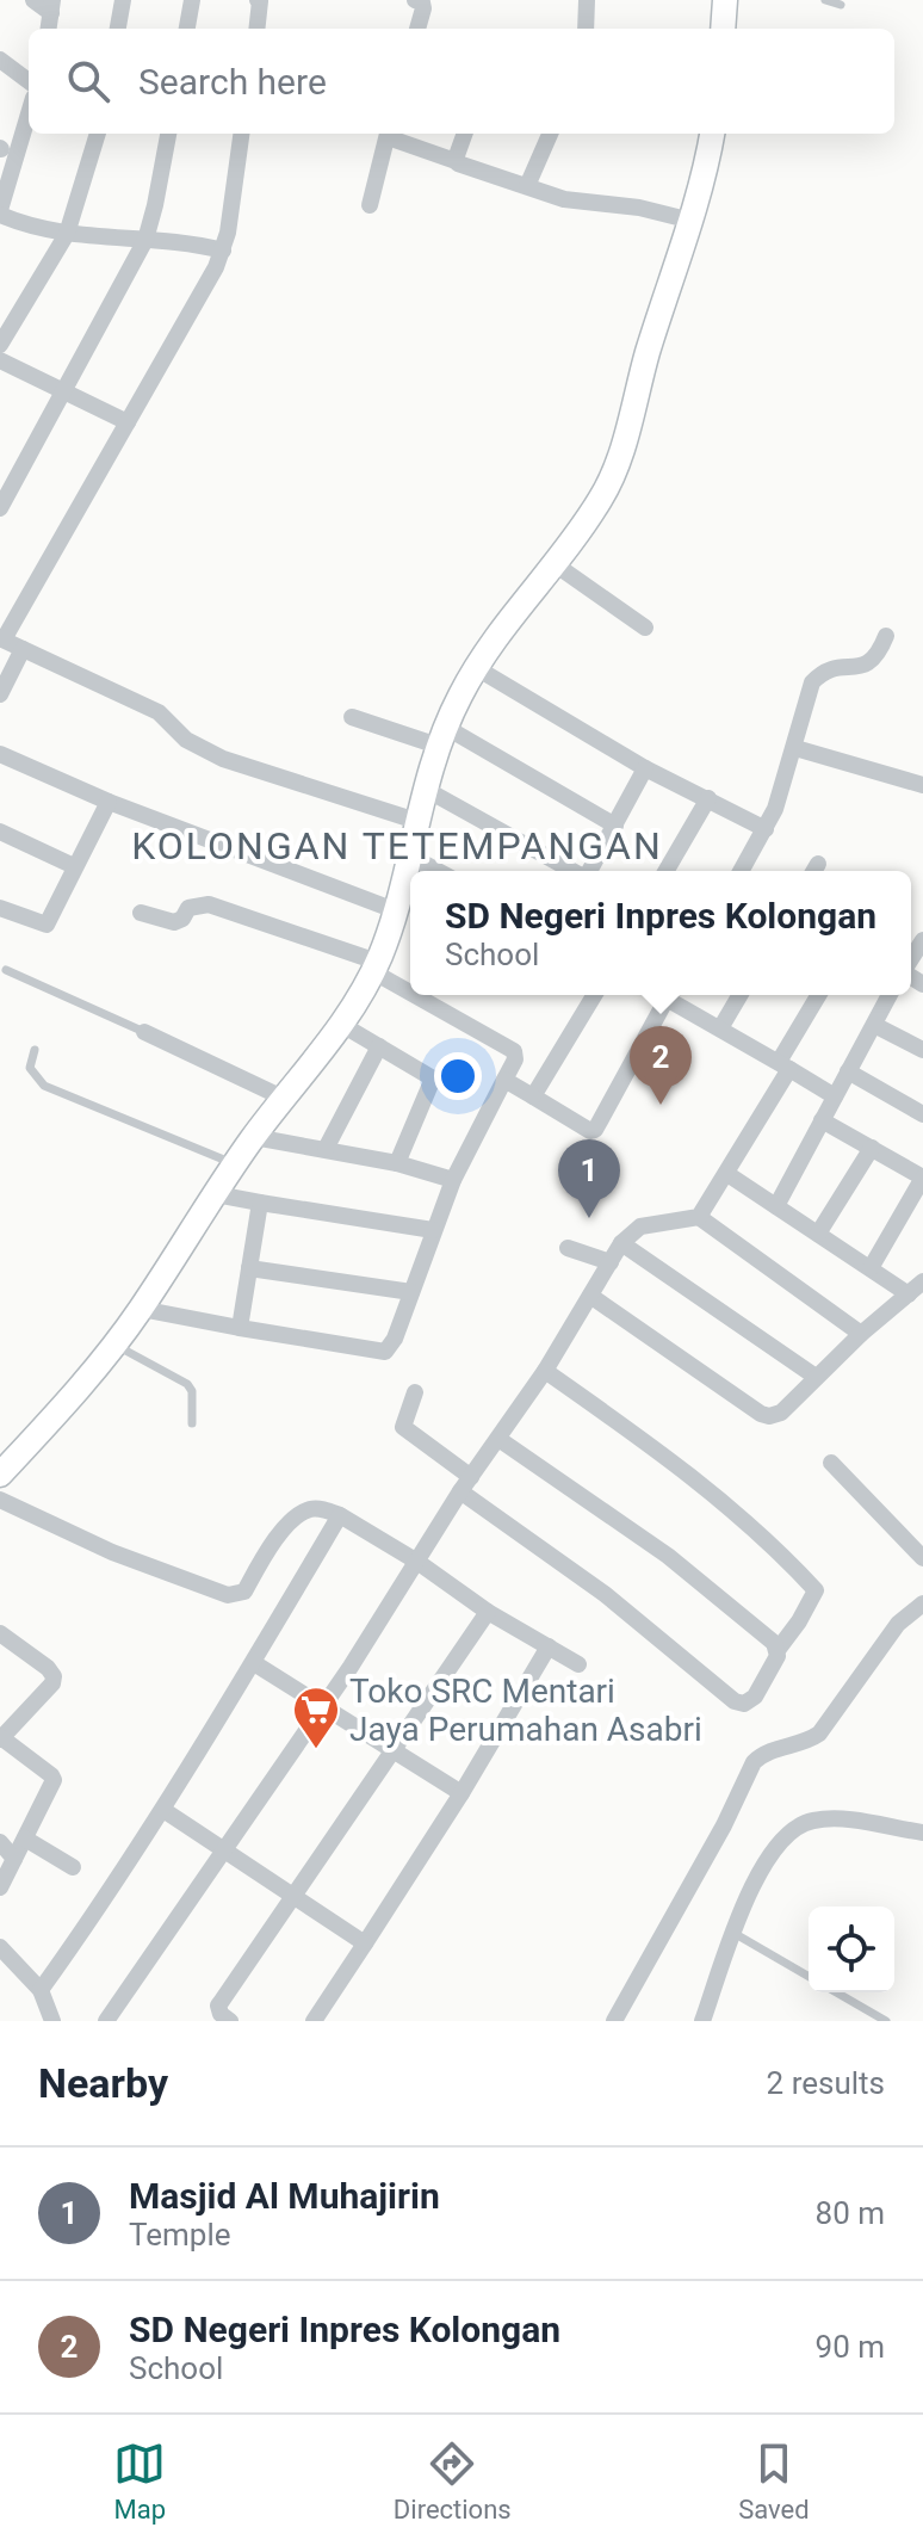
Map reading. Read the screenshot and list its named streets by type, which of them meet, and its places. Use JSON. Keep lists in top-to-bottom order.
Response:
{
  "districts": ["KOLONGAN TETEMPANGAN"],
  "places": {
    "supermarket": ["Toko SRC Mentari Jaya Perumahan Asabri"]
  },
  "page": {
    "search": "Search here",
    "popup": ["SD Negeri Inpres Kolongan", "School"],
    "pins": ["2", "1"],
    "heading": ["Nearby", "2 results"],
    "list": [
      {
        "mark": "1",
        "name": "Masjid Al Muhajirin",
        "note": "Temple",
        "value": "80 m"
      },
      {
        "mark": "2",
        "name": "SD Negeri Inpres Kolongan",
        "note": "School",
        "value": "90 m"
      }
    ],
    "nav": ["Map", "Directions", "Saved"]
  }
}
